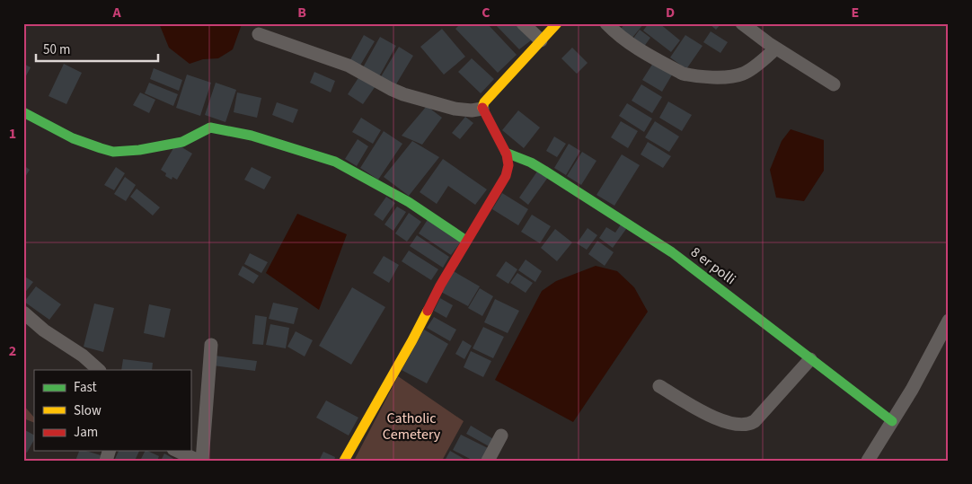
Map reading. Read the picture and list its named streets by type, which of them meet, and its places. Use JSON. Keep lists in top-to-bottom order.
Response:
{
  "streets": {
    "street": ["8 er polli"]
  },
  "parks": ["Catholic Cemetery"],
  "legend": ["Fast", "Slow", "Jam"],
  "scale_bar": "50 m",
  "grid": {
    "columns": [
      "A",
      "B",
      "C",
      "D",
      "E"
    ],
    "rows": ["1", "2"]
  }
}
